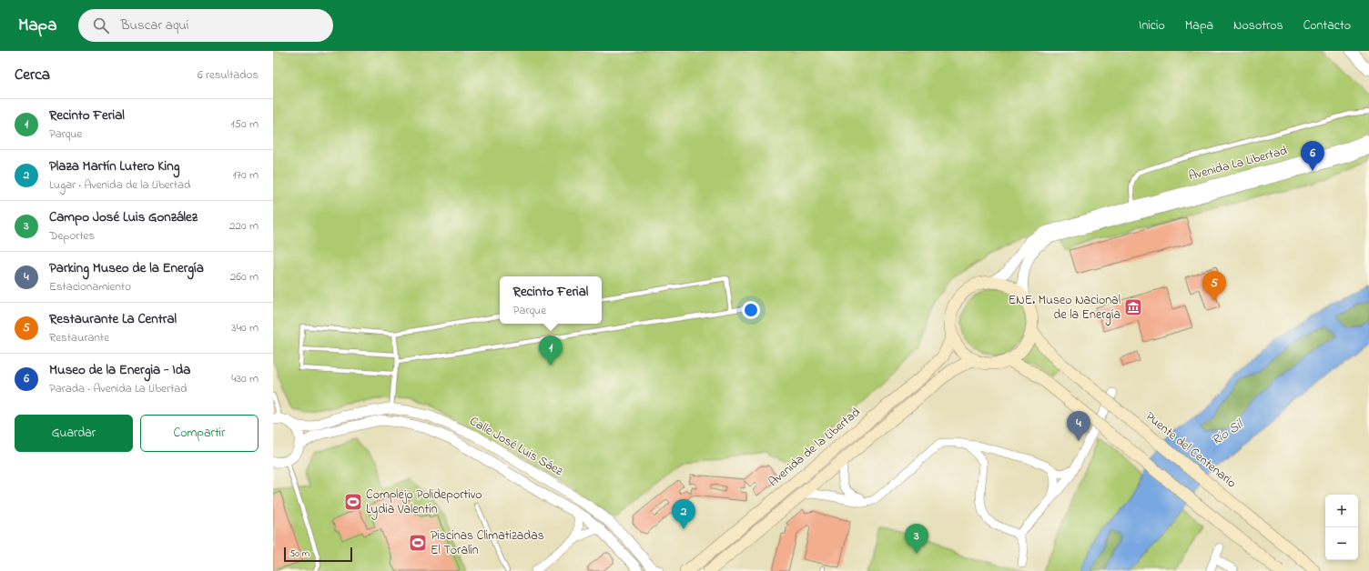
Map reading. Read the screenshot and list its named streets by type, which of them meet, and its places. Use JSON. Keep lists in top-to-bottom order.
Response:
{
  "streets": {
    "main road": ["Avenida de la Libertad", "Puente del Centenario"],
    "street": ["Avenida La Libertad", "Calle José Luis Sáez"]
  },
  "crossings": [
    ["Avenida de la Libertad", "Puente del Centenario"]
  ],
  "water": ["Río Sil"],
  "places": {
    "museum": ["ENE. Museo Nacional de la Energía"],
    "sports": ["Complejo Polideportivo Lydia Valentín", "Piscinas Climatizadas El Toralín"]
  },
  "scale_bar": "50 m",
  "page": {
    "header": "Mapa",
    "search": "Buscar aquí",
    "nav": [
      "Inicio",
      "Mapa",
      "Nosotros",
      "Contacto"
    ],
    "heading": ["Cerca", "6 resultados"],
    "list": [
      {
        "mark": "1",
        "name": "Recinto Ferial",
        "note": "Parque",
        "value": "150 m"
      },
      {
        "mark": "2",
        "name": "Plaza Martín Lutero King",
        "note": "Lugar · Avenida de la Libertad",
        "value": "170 m"
      },
      {
        "mark": "3",
        "name": "Campo José Luis González",
        "note": "Deportes",
        "value": "220 m"
      },
      {
        "mark": "4",
        "name": "Parking Museo de la Energía",
        "note": "Estacionamiento",
        "value": "260 m"
      },
      {
        "mark": "5",
        "name": "Restaurante La Central",
        "note": "Restaurante",
        "value": "340 m"
      },
      {
        "mark": "6",
        "name": "Museo de la Energia - Ida",
        "note": "Parada · Avenida La Libertad",
        "value": "430 m"
      }
    ],
    "pins": [
      "6",
      "5",
      "1",
      "4",
      "2",
      "3"
    ],
    "popup": ["Recinto Ferial", "Parque"],
    "buttons": ["Guardar", "Compartir"],
    "map_buttons": ["+", "−"],
    "scale": "50 m"
  }
}
